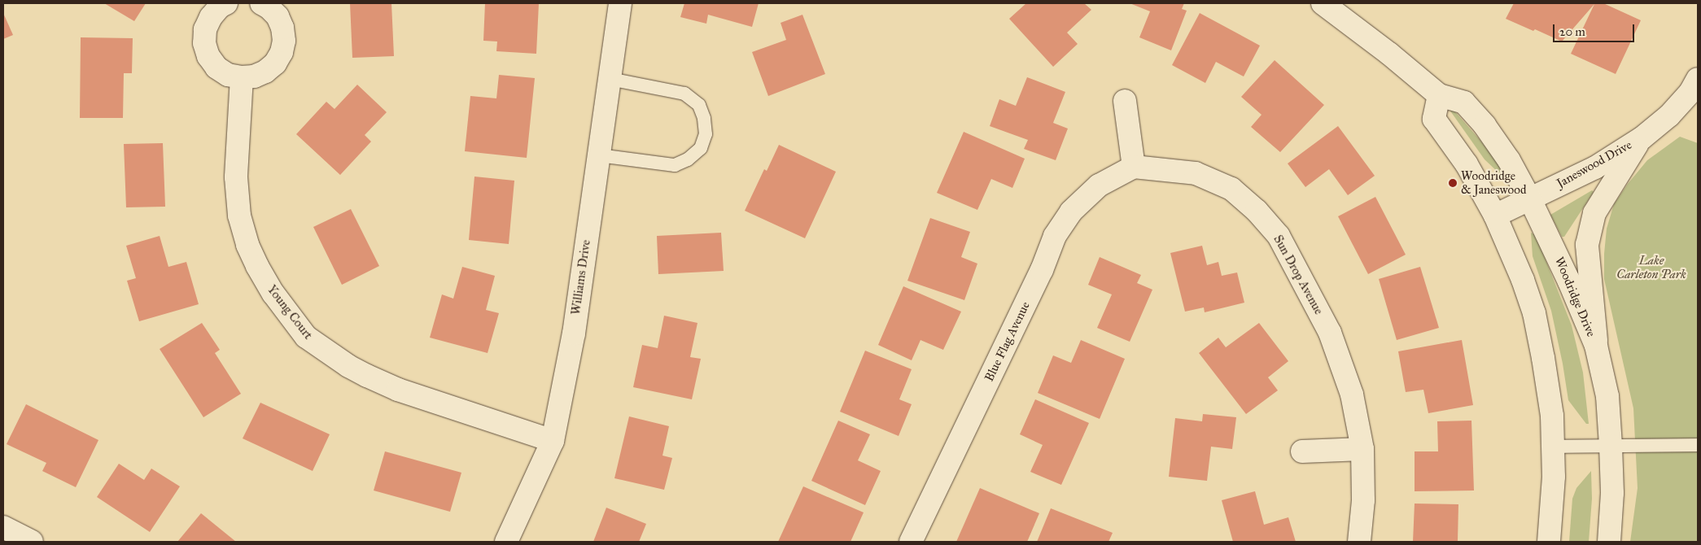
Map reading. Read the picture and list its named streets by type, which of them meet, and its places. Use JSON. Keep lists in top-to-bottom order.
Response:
{
  "streets": {
    "street": [
      "Janeswood Drive",
      "Sun Drop Avenue",
      "Williams Drive",
      "Woodridge Drive",
      "Young Court",
      "Blue Flag Avenue"
    ]
  },
  "crossings": [
    ["Janeswood Drive", "Woodridge Drive"],
    ["Sun Drop Avenue", "Blue Flag Avenue"],
    ["Williams Drive", "Young Court"]
  ],
  "parks": ["Lake Carleton Park"],
  "places": ["Woodridge & Janeswood"],
  "scale_bar": "20 m"
}
